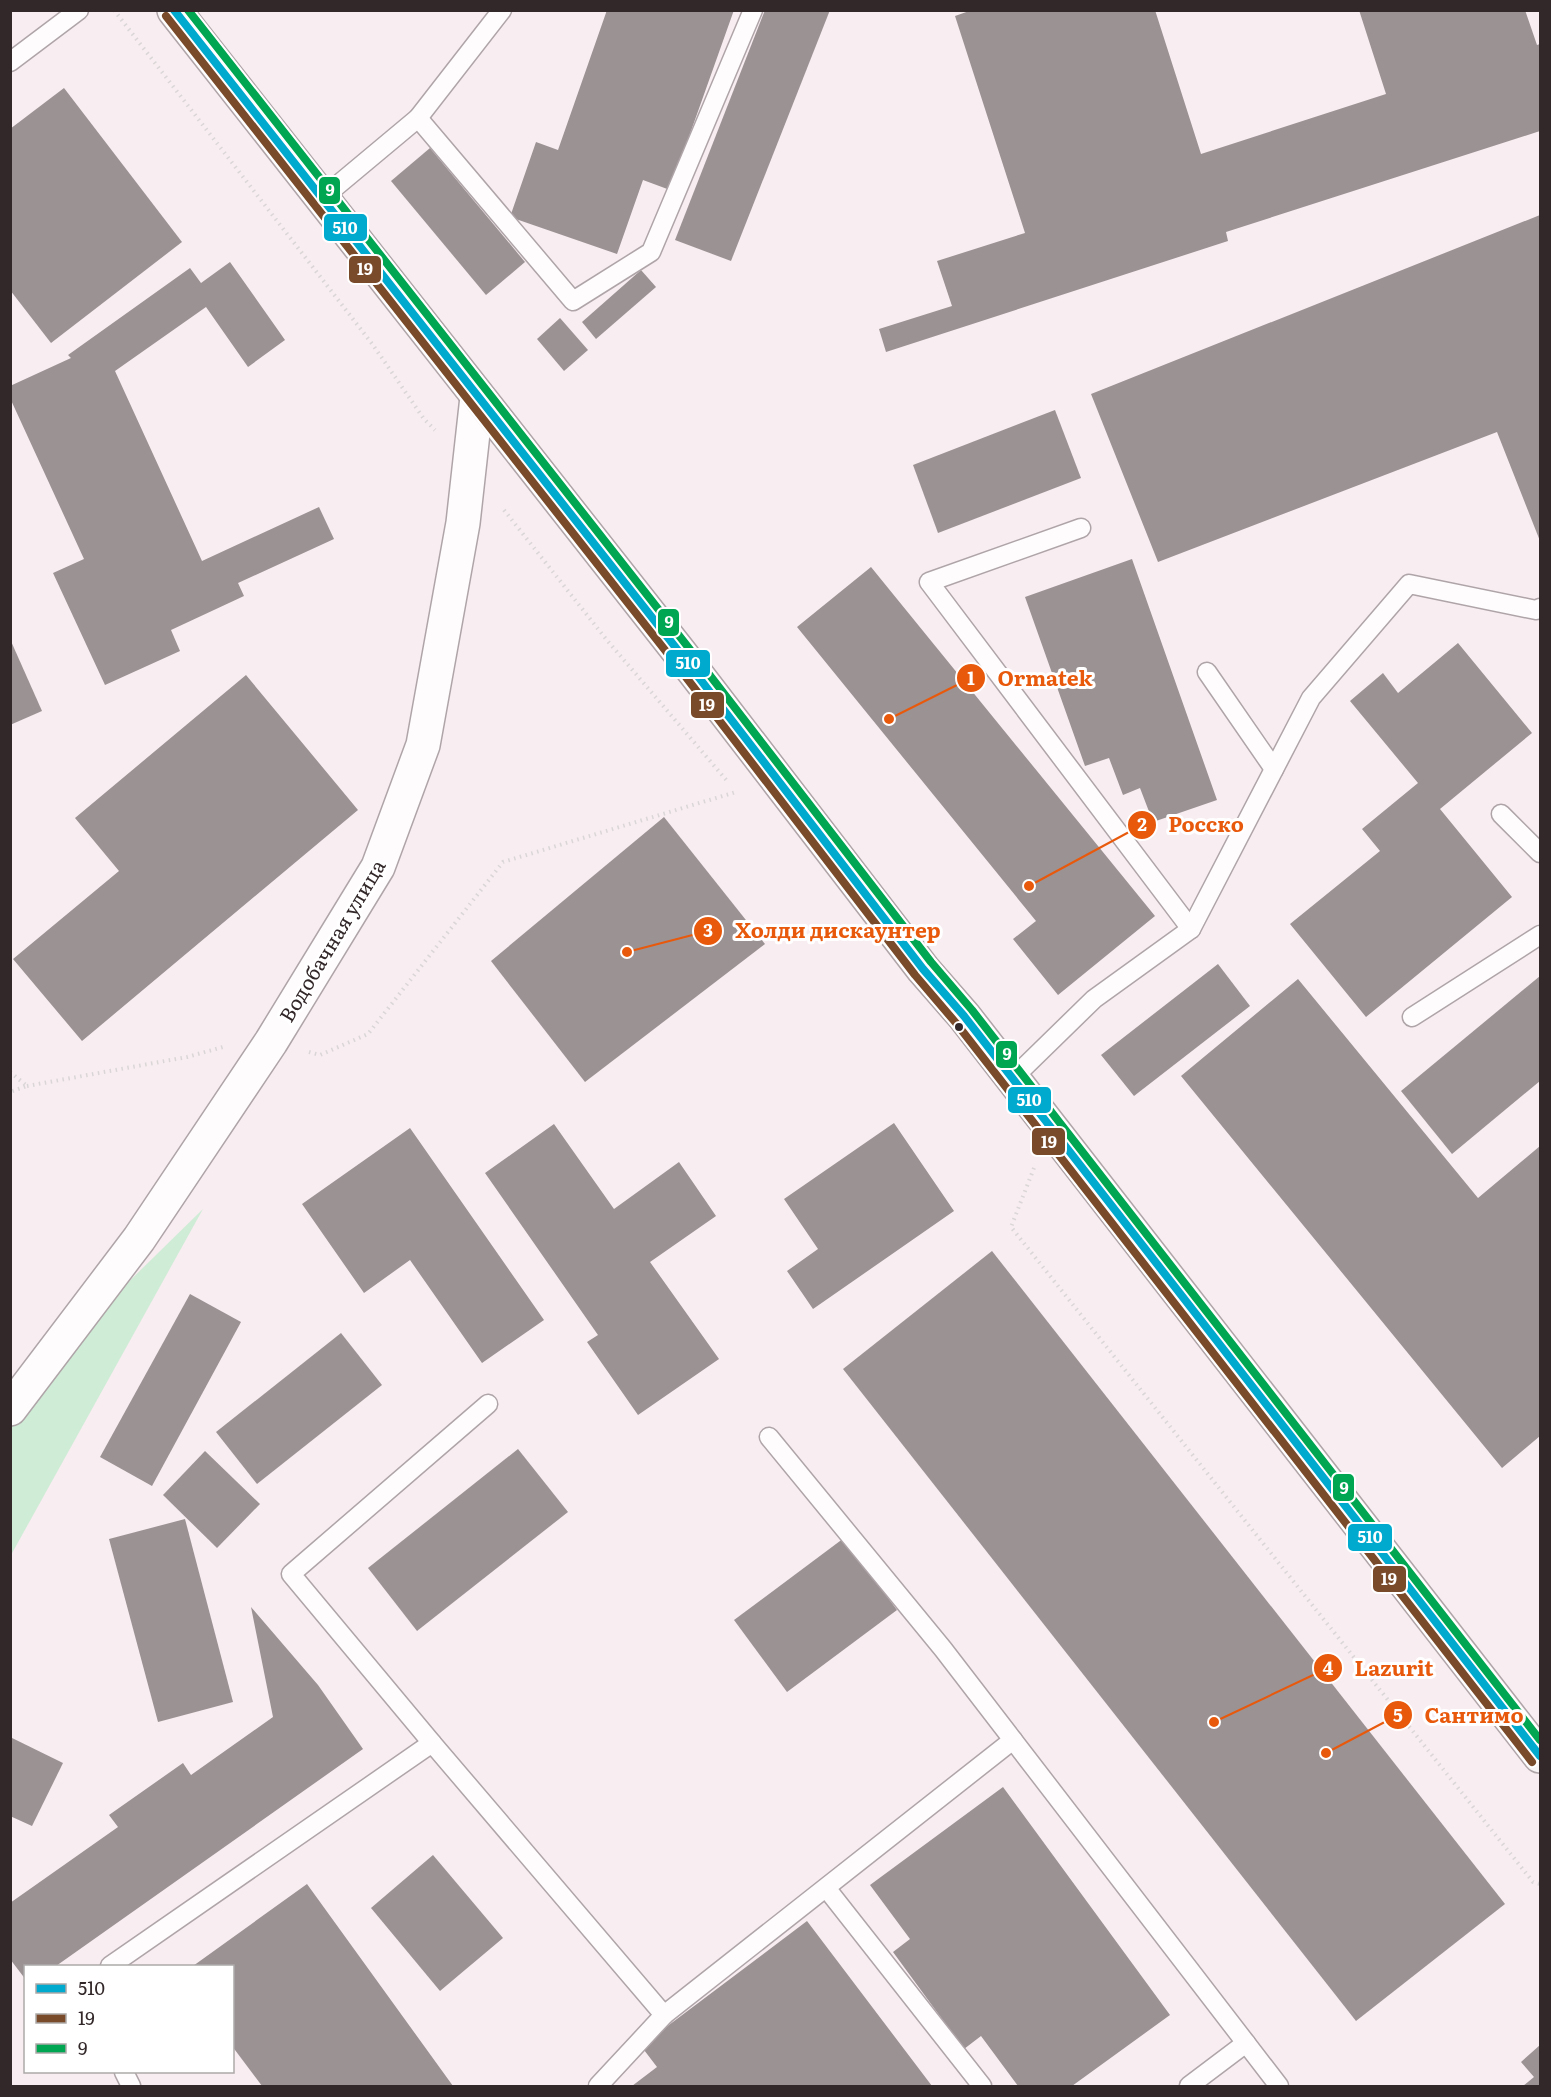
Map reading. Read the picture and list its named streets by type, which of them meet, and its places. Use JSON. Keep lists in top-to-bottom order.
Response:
{
  "streets": {
    "street": ["Водобачная улица"]
  },
  "places": [
    "Ormatek",
    "Росско",
    "Холди дискаунтер",
    "Lazurit",
    "Сантимо"
  ],
  "lines": ["transit line 510", "transit line 9", "transit line 19"],
  "legend": ["510", "19", "9"]
}
